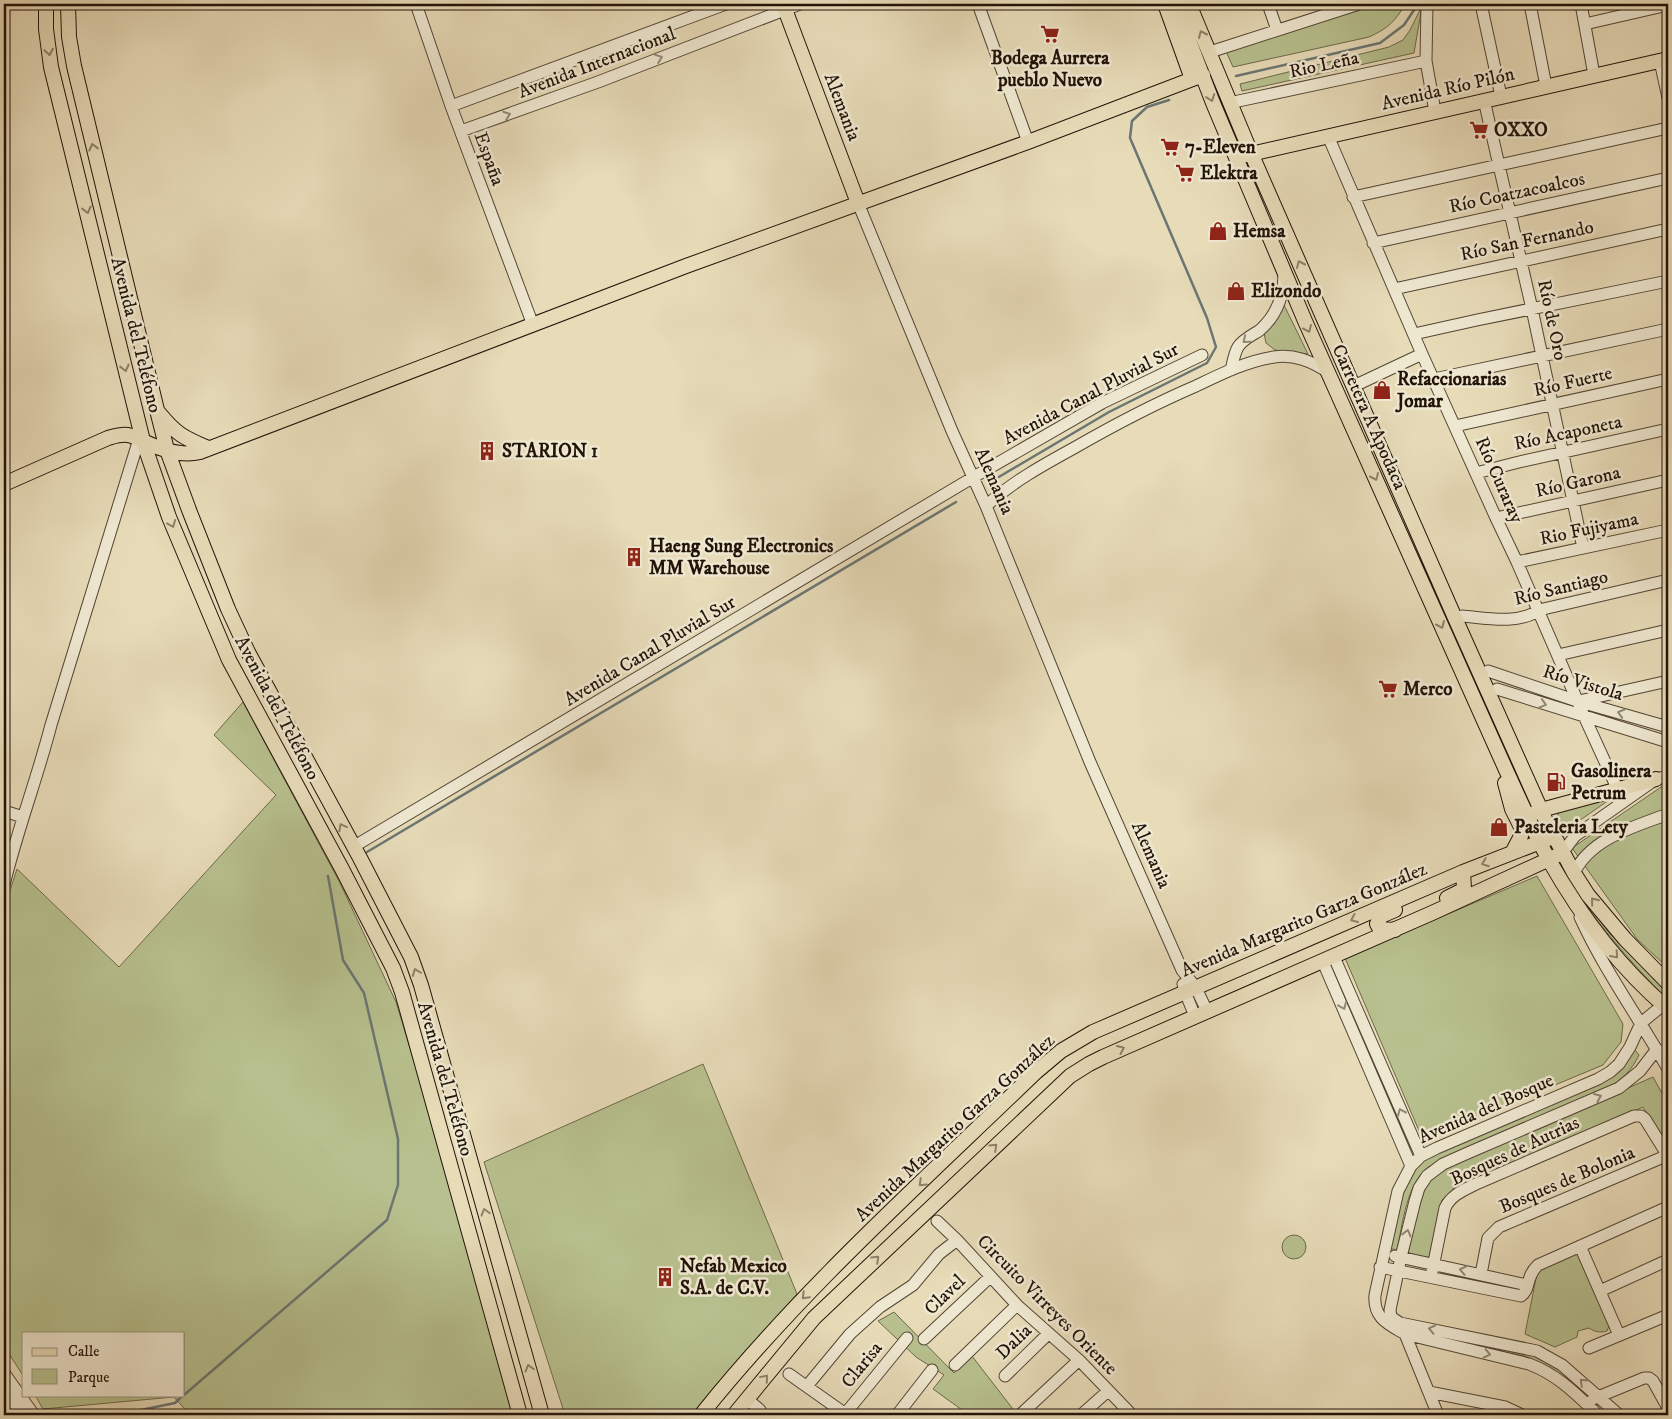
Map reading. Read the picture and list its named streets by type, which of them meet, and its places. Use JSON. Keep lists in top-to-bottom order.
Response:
{
  "streets": {
    "main road": [
      "Avenida Río Pilón",
      "Alemania",
      "Avenida del Teléfono",
      "Carretera A Apodaca",
      "Avenida Margarito Garza González"
    ],
    "street": [
      "Avenida Internacional",
      "Rio Leña",
      "España",
      "Río Coatzacoalcos",
      "Río San Fernando",
      "Río de Oro",
      "Río Fuerte",
      "Avenida Canal Pluvial Sur",
      "Río Acaponeta",
      "Río Curaray",
      "Río Garona",
      "Rio Fujiyama",
      "Río Santiago",
      "Río Vistola",
      "Avenida del Bosque",
      "Bosques de Autrias",
      "Bosques de Bolonia",
      "Clavel",
      "Circuito Virreyes Oriente",
      "Dalia",
      "Clarisa"
    ]
  },
  "crossings": [
    ["Avenida Internacional", "Alemania"],
    ["Avenida Internacional", "España"],
    ["Rio Leña", "Carretera A Apodaca"],
    ["Avenida Río Pilón", "Río de Oro"],
    ["Avenida Río Pilón", "Carretera A Apodaca"],
    ["Avenida Río Pilón", "Río Curaray"],
    ["Alemania", "Avenida Canal Pluvial Sur"],
    ["Alemania", "Avenida Margarito Garza González"],
    ["Río Coatzacoalcos", "Río de Oro"],
    ["Río Coatzacoalcos", "Río Curaray"],
    ["Río San Fernando", "Río de Oro"],
    ["Río San Fernando", "Río Curaray"],
    ["Río de Oro", "Río Fuerte"],
    ["Río de Oro", "Río Acaponeta"],
    ["Río de Oro", "Río Garona"],
    ["Río de Oro", "Rio Fujiyama"],
    ["Avenida del Teléfono", "Avenida Canal Pluvial Sur"],
    ["Río Fuerte", "Río Curaray"],
    ["Carretera A Apodaca", "Avenida Margarito Garza González"],
    ["Río Acaponeta", "Río Curaray"],
    ["Río Curaray", "Río Garona"],
    ["Río Curaray", "Rio Fujiyama"],
    ["Río Curaray", "Río Santiago"],
    ["Río Curaray", "Río Vistola"],
    ["Bosques de Autrias", "Bosques de Bolonia"],
    ["Clavel", "Circuito Virreyes Oriente"],
    ["Circuito Virreyes Oriente", "Dalia"]
  ],
  "places": {
    "supermarket": [
      "Bodega Aurrera pueblo Nuevo",
      "OXXO",
      "7-Eleven",
      "Elektra",
      "Merco"
    ],
    "shop": [
      "Hemsa",
      "Elizondo",
      "Refaccionarias Jomar",
      "Pasteleria Lety"
    ],
    "building": ["STARION 1", "Haeng Sung Electronics MM Warehouse", "Nefab Mexico S.A. de C.V."],
    "fuel station": ["Gasolinera Petrum"]
  },
  "legend": ["Calle", "Parque"]
}
